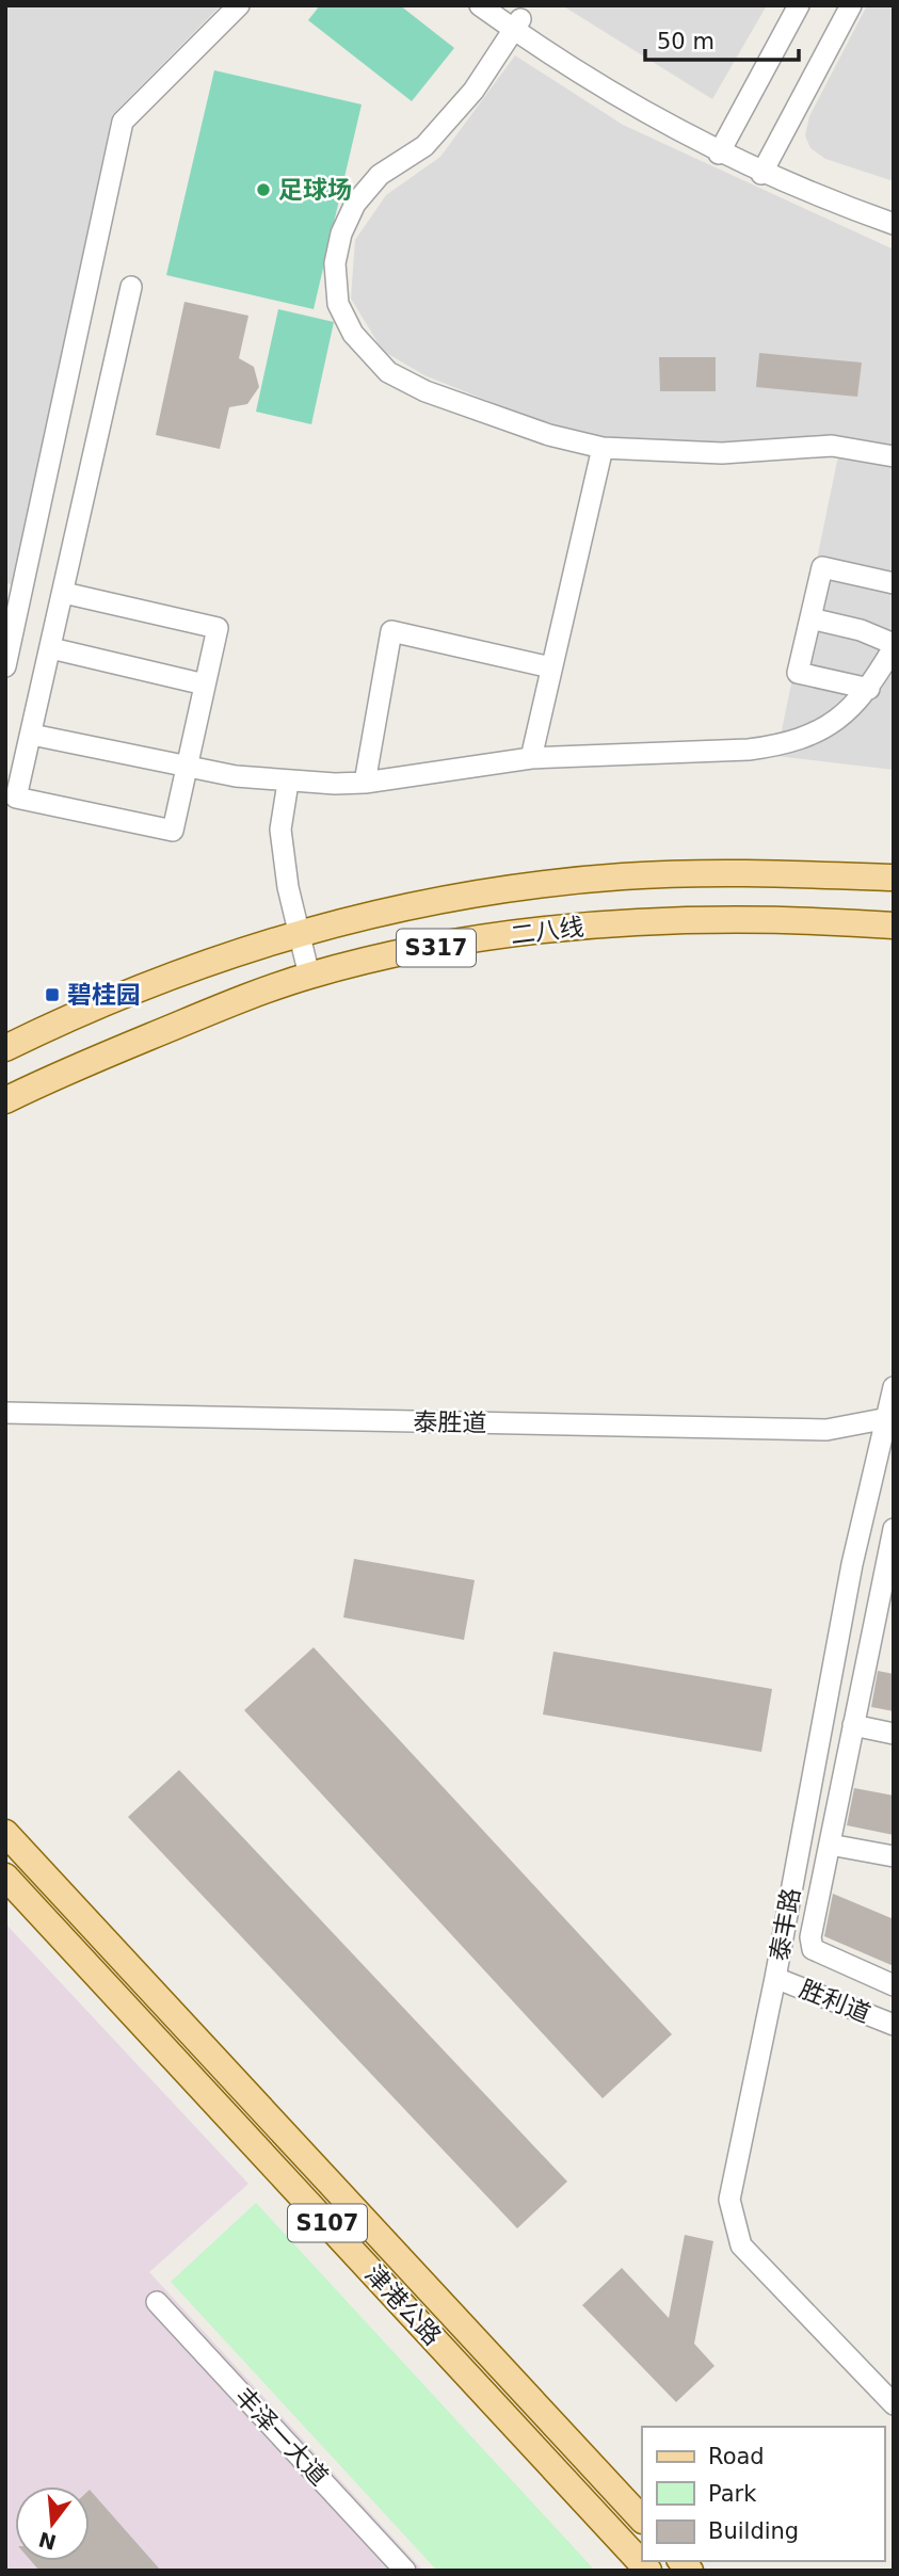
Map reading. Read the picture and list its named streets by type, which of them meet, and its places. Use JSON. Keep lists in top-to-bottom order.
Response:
{
  "streets": {
    "main road": [
      "二八线",
      "S317",
      "S107",
      "津港公路"
    ],
    "street": [
      "泰胜道",
      "泰丰路",
      "胜利道",
      "丰泽一大道"
    ]
  },
  "crossings": [
    ["泰胜道", "泰丰路"],
    ["泰丰路", "胜利道"]
  ],
  "places": {
    "other": ["足球场"],
    "transit": ["碧桂园"]
  },
  "legend": ["Road", "Park", "Building"],
  "scale_bar": "50 m",
  "north": "bottom"
}
